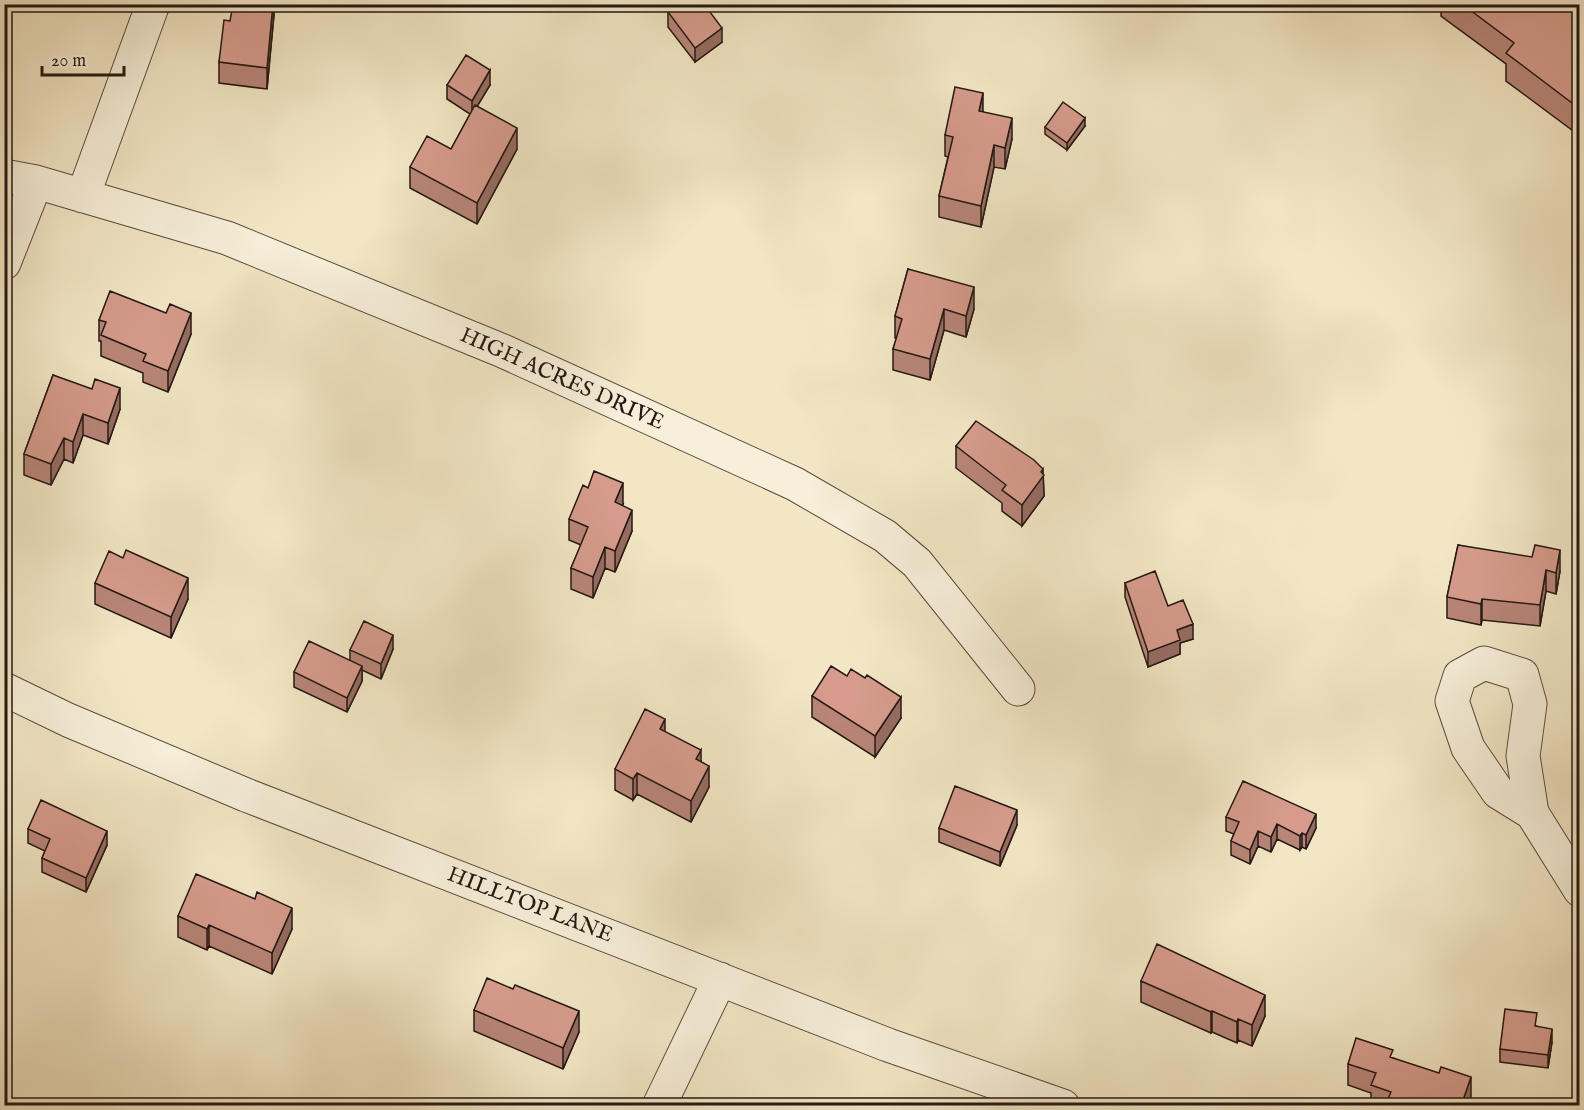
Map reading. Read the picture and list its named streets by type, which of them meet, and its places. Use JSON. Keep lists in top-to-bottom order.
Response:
{
  "streets": {
    "street": ["HIGH ACRES DRIVE", "HILLTOP LANE"]
  },
  "scale_bar": "20 m"
}
